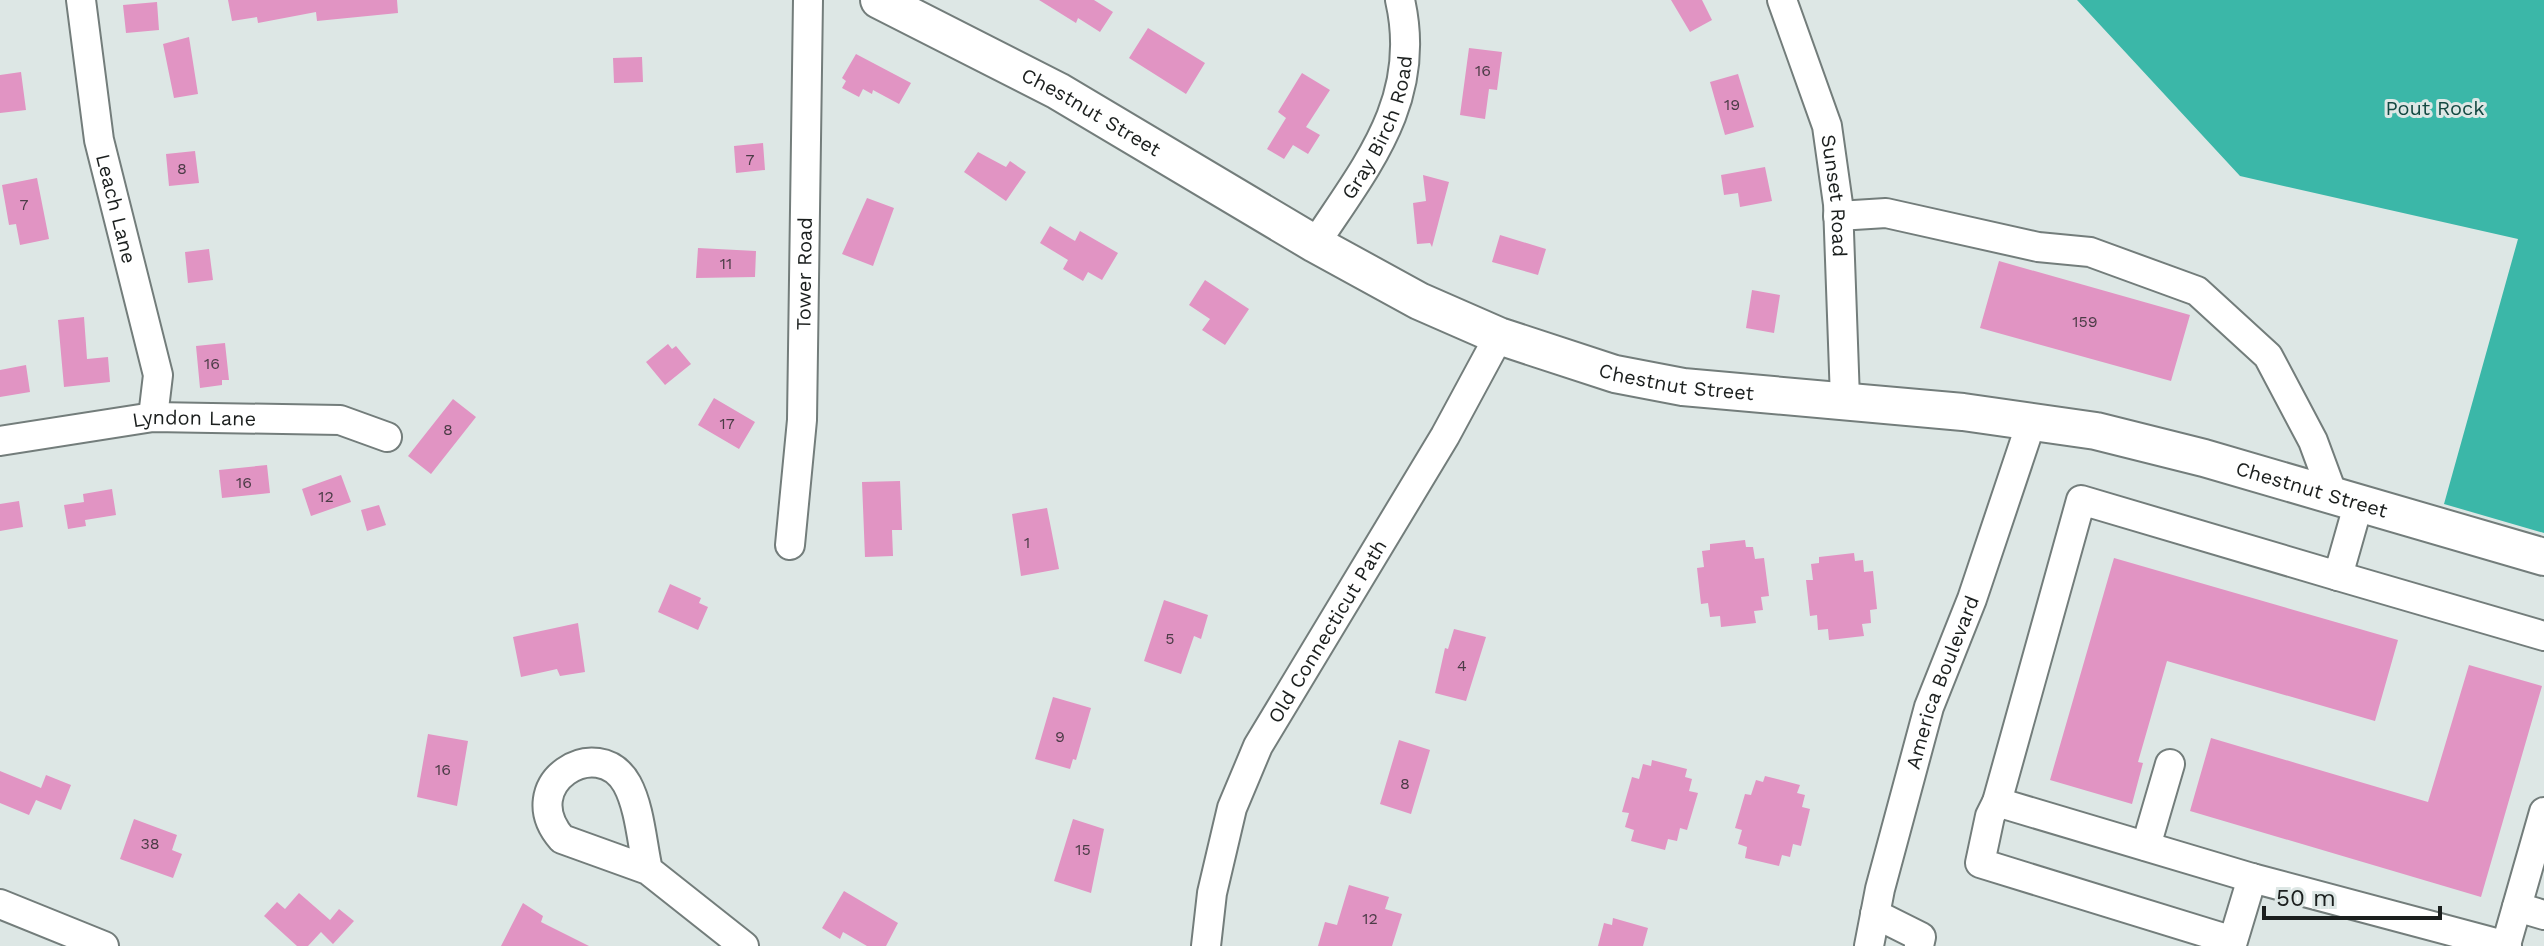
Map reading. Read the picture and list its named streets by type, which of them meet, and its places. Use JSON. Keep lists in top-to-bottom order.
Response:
{
  "streets": {
    "main road": ["Chestnut Street"],
    "street": [
      "Gray Birch Road",
      "Sunset Road",
      "Leach Lane",
      "Tower Road",
      "Lyndon Lane",
      "Old Connecticut Path",
      "America Boulevard"
    ]
  },
  "crossings": [
    ["Chestnut Street", "Gray Birch Road"],
    ["Chestnut Street", "Sunset Road"],
    ["Chestnut Street", "Old Connecticut Path"],
    ["Chestnut Street", "America Boulevard"],
    ["Leach Lane", "Lyndon Lane"]
  ],
  "parks": ["Pout Rock"],
  "house_numbers": [
    "16",
    "19",
    "7",
    "8",
    "7",
    "11",
    "159",
    "16",
    "17",
    "8",
    "16",
    "12",
    "1",
    "5",
    "4",
    "9",
    "16",
    "8",
    "38",
    "15",
    "12"
  ],
  "scale_bar": "50 m"
}
